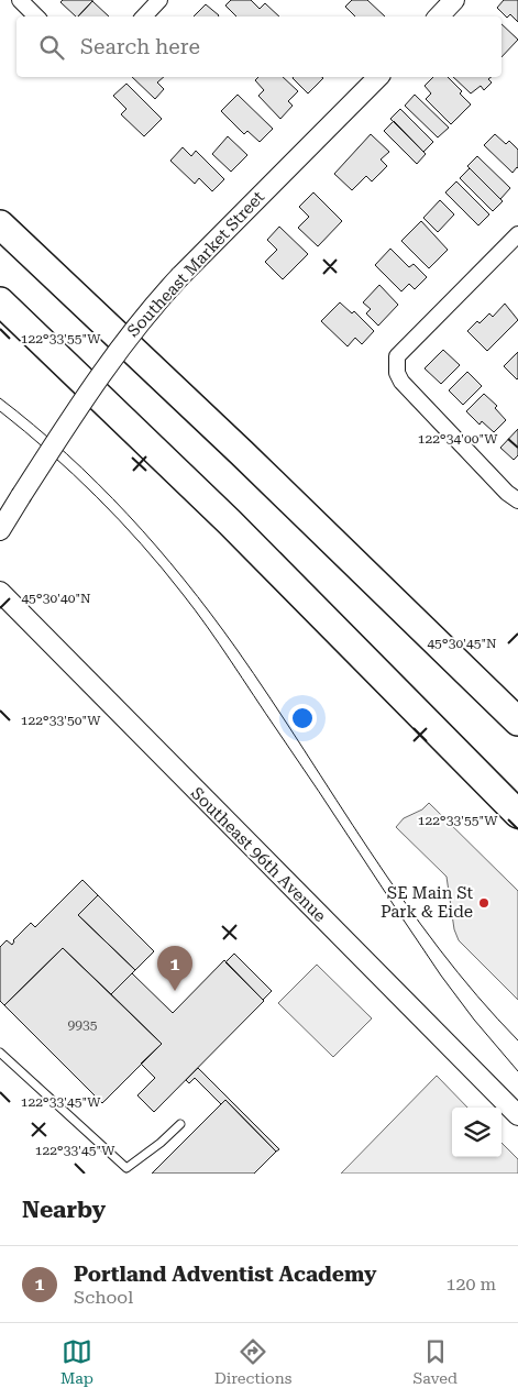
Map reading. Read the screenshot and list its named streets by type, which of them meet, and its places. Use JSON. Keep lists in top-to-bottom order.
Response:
{
  "streets": {
    "street": ["Southeast Market Street", "Southeast 96th Avenue"]
  },
  "places": ["SE Main St Park & Eide"],
  "house_numbers": ["9935"],
  "page": {
    "search": "Search here",
    "pins": "1",
    "heading": "Nearby",
    "list": [
      {
        "mark": "1",
        "name": "Portland Adventist Academy",
        "note": "School",
        "value": "120 m"
      }
    ],
    "nav": ["Map", "Directions", "Saved"]
  },
  "coordinates": [
    "122°33'55\"W",
    "122°34'00\"W",
    "45°30'40\"N",
    "45°30'45\"N",
    "122°33'50\"W",
    "122°33'45\"W"
  ]
}
